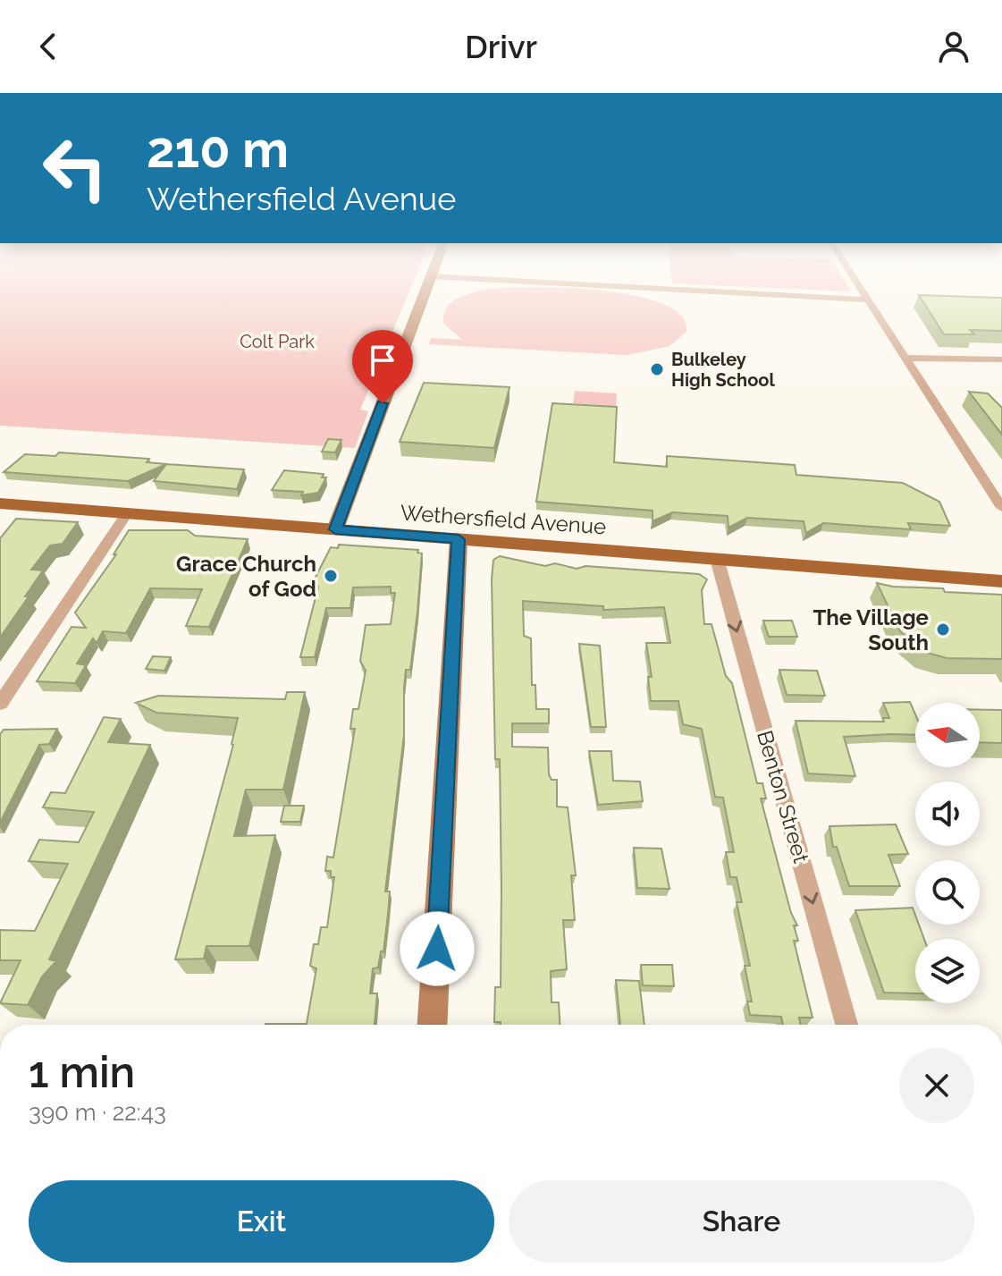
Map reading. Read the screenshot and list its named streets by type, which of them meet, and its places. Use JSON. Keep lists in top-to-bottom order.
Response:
{
  "streets": {
    "main road": ["Wethersfield Avenue"],
    "street": ["Benton Street"]
  },
  "crossings": [
    ["Wethersfield Avenue", "Benton Street"]
  ],
  "one_way": ["Benton Street"],
  "parks": ["Colt Park"],
  "places": ["Bulkeley High School", "Grace Church of God", "The Village South"],
  "north": "left",
  "page": {
    "header": "Drivr",
    "turn": ["210 m", "Wethersfield Avenue"],
    "heading": ["1 min", "390 m · 22:43"],
    "buttons": ["Exit", "Share"]
  }
}
